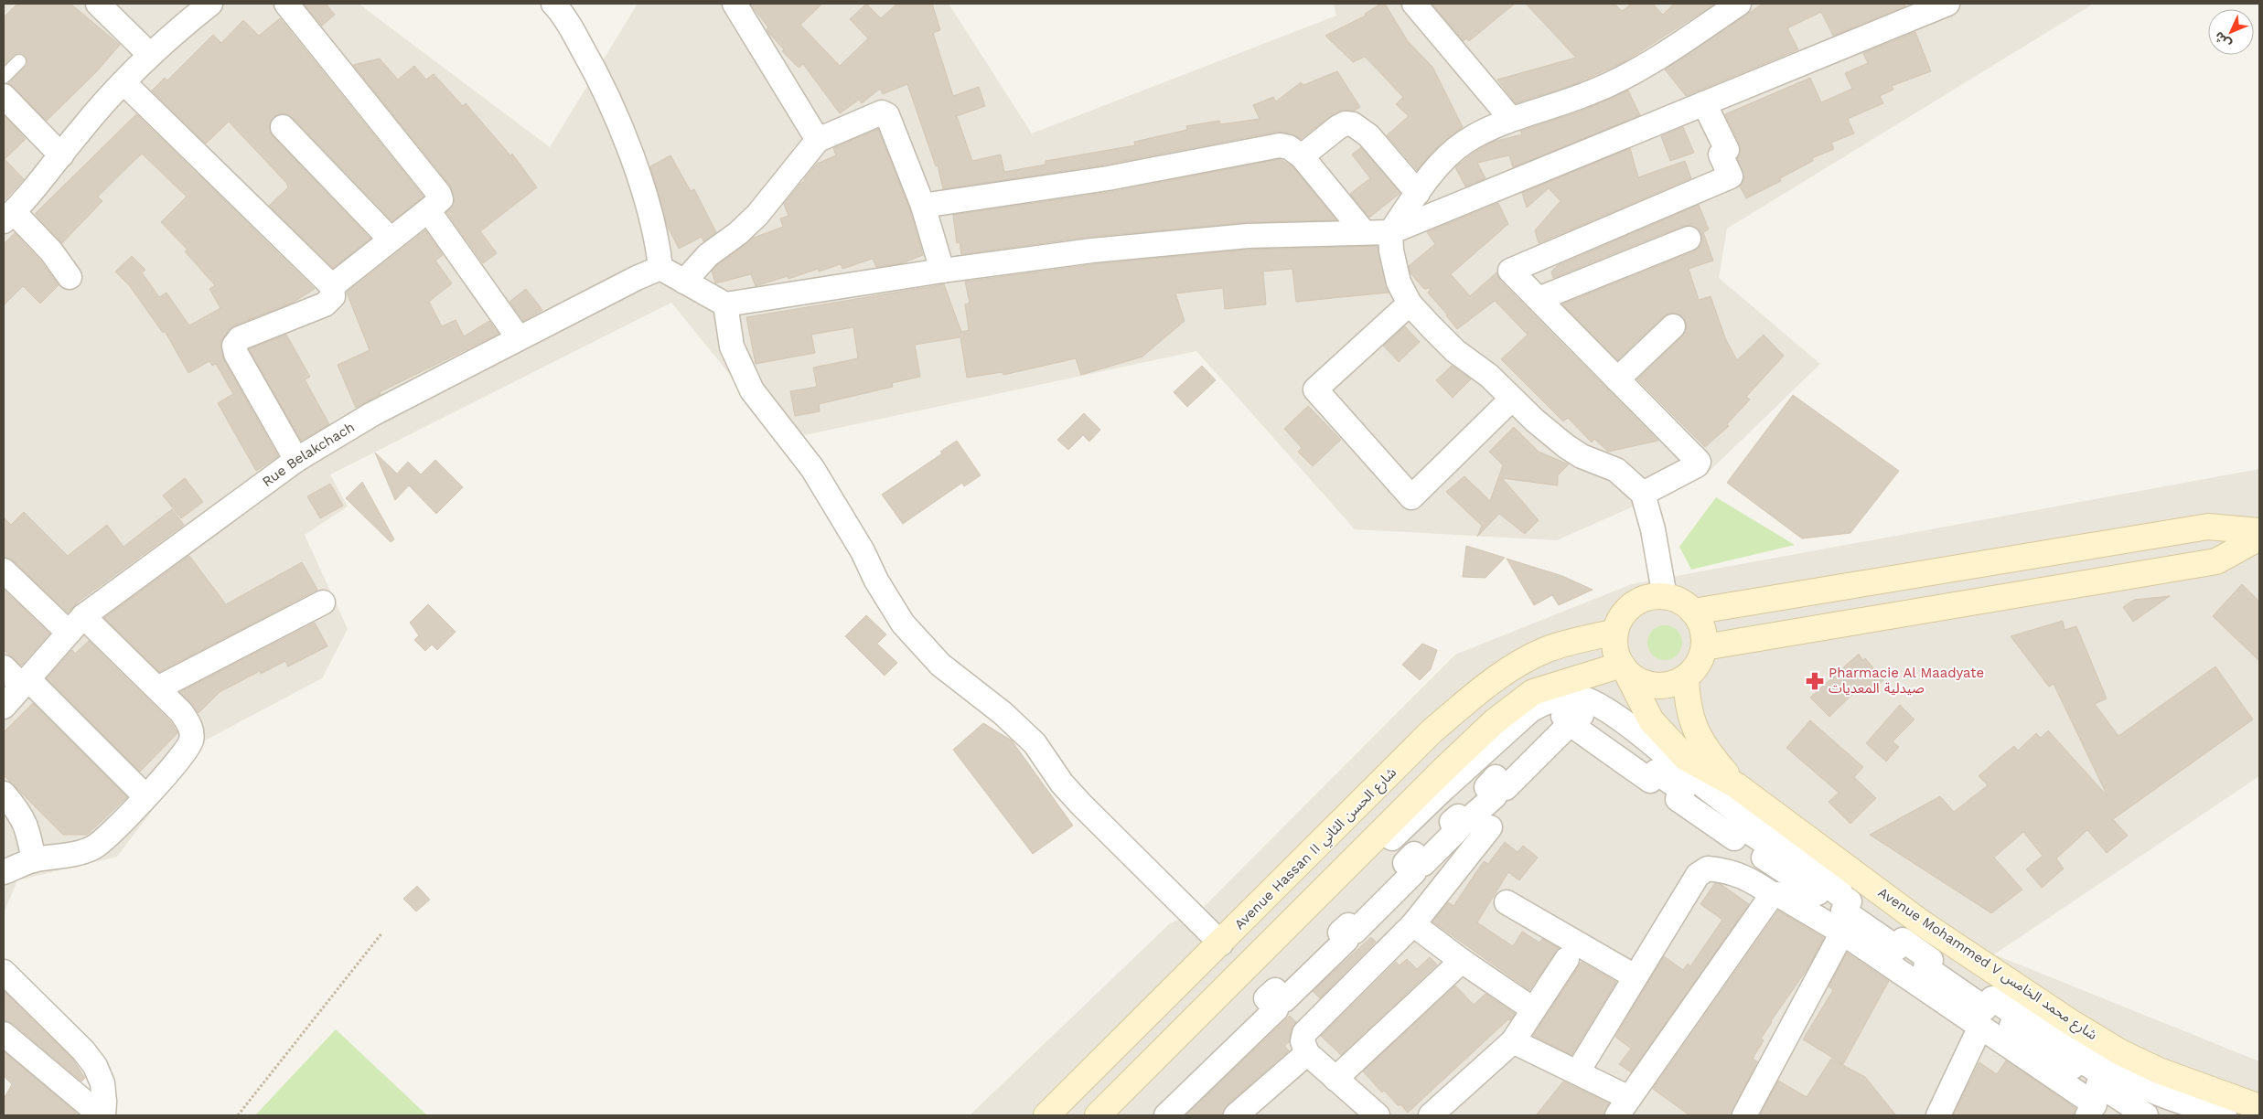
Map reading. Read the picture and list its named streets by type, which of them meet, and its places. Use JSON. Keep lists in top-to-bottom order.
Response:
{
  "streets": {
    "main road": ["Avenue Hassan II شارع الحسن الثاني", "Avenue Mohammed V شارع محمد الخامس"],
    "street": ["Rue Belakchach"]
  },
  "crossings": [
    ["Avenue Hassan II شارع الحسن الثاني", "Avenue Mohammed V شارع محمد الخامس"]
  ],
  "places": {
    "pharmacy": ["Pharmacie Al Maadyate صيدلية المعديات"]
  },
  "north": "bottom left"
}
